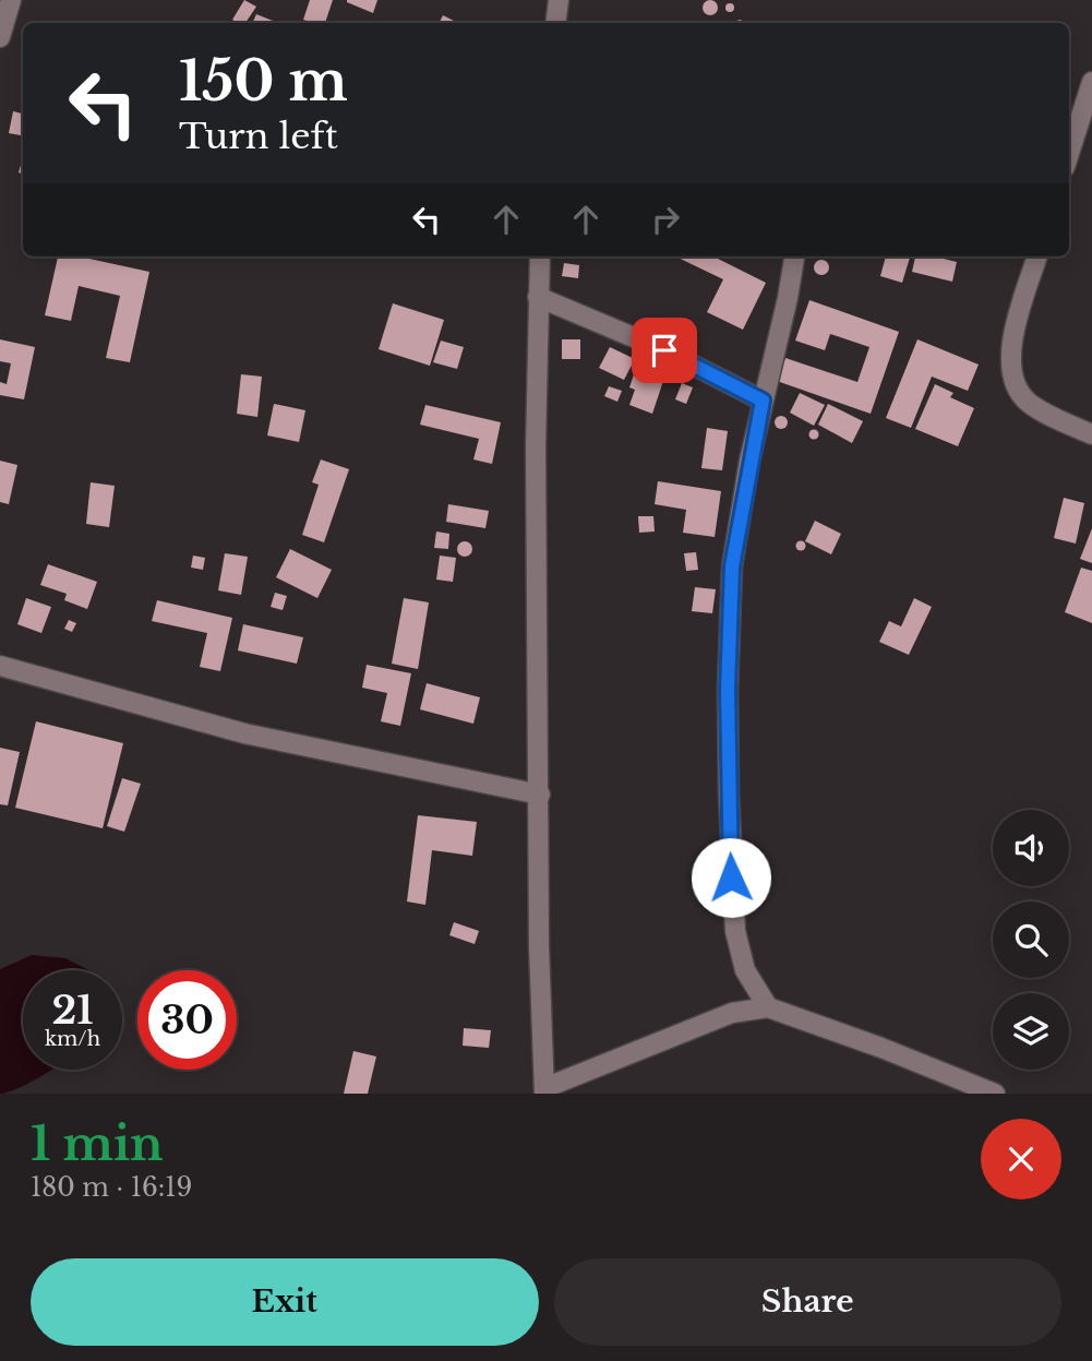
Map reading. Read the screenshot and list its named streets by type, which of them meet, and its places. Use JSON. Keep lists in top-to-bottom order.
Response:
{
  "page": {
    "turn": ["150 m", "Turn left"],
    "speed": "21 km/h",
    "limit": "30",
    "heading": ["1 min", "180 m · 16:19"],
    "buttons": ["Exit", "Share"]
  }
}
